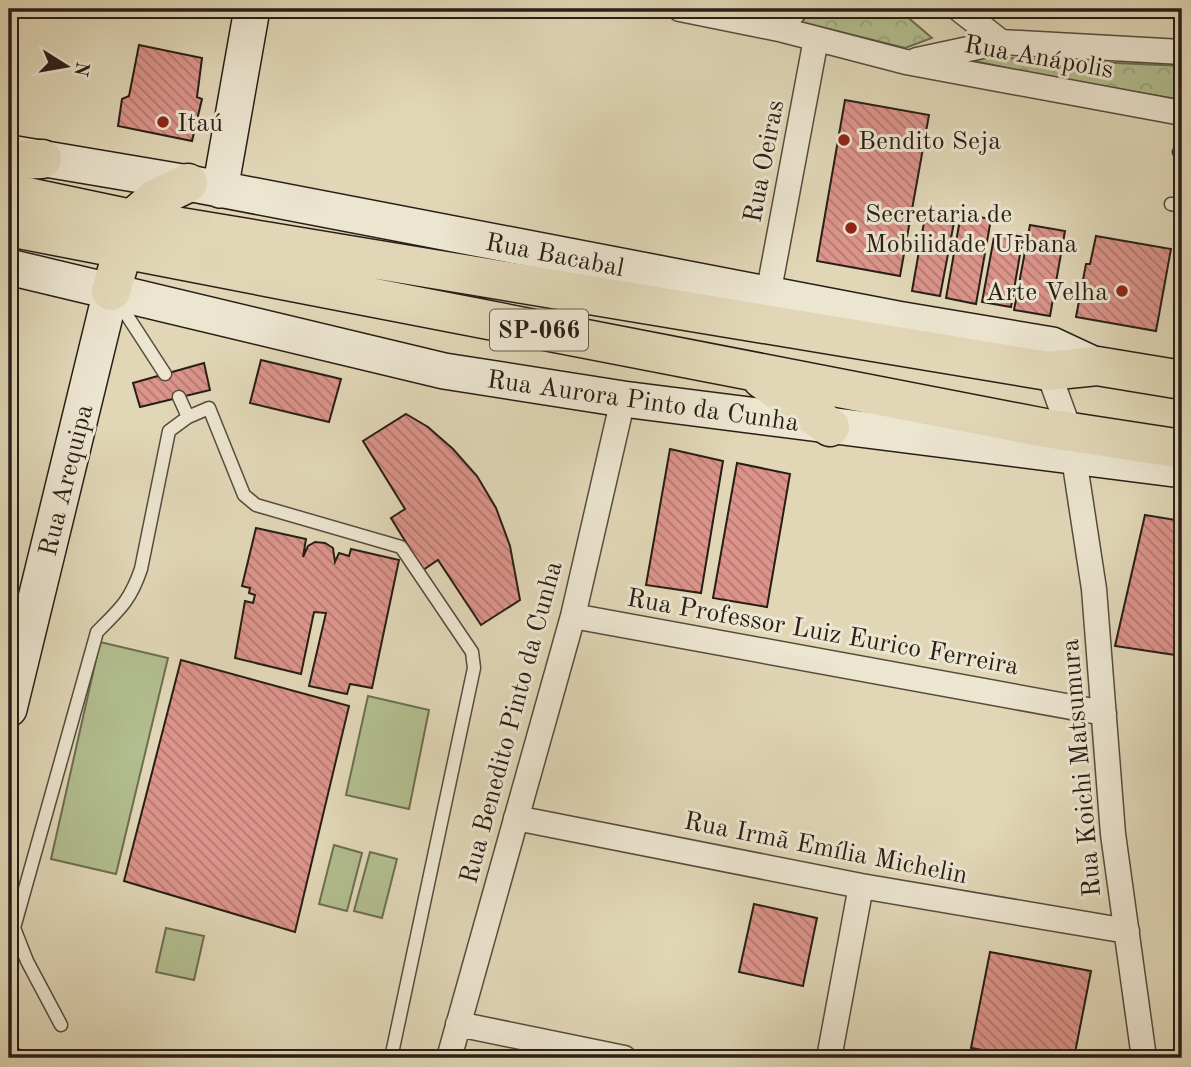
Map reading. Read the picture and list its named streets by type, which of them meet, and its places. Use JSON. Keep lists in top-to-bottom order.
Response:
{
  "streets": {
    "main road": ["SP-066"],
    "street": [
      "Rua Anápolis",
      "Rua Oeiras",
      "Rua Bacabal",
      "Rua Aurora Pinto da Cunha",
      "Rua Arequipa",
      "Rua Professor Luiz Eurico Ferreira",
      "Rua Benedito Pinto da Cunha",
      "Rua Koichi Matsumura",
      "Rua Irmã Emília Michelin"
    ]
  },
  "crossings": [
    ["Rua Anápolis", "Rua Oeiras"],
    ["Rua Oeiras", "Rua Bacabal"],
    ["Rua Bacabal", "SP-066"],
    ["Rua Bacabal", "Rua Koichi Matsumura"],
    ["SP-066", "Rua Aurora Pinto da Cunha"],
    ["SP-066", "Rua Koichi Matsumura"],
    ["Rua Aurora Pinto da Cunha", "Rua Arequipa"],
    ["Rua Aurora Pinto da Cunha", "Rua Benedito Pinto da Cunha"],
    ["Rua Aurora Pinto da Cunha", "Rua Koichi Matsumura"],
    ["Rua Professor Luiz Eurico Ferreira", "Rua Benedito Pinto da Cunha"],
    ["Rua Professor Luiz Eurico Ferreira", "Rua Koichi Matsumura"],
    ["Rua Benedito Pinto da Cunha", "Rua Irmã Emília Michelin"],
    ["Rua Koichi Matsumura", "Rua Irmã Emília Michelin"]
  ],
  "places": [
    "Itaú",
    "Bendito Seja",
    "Secretaria de Mobilidade Urbana",
    "Arte Velha"
  ],
  "north": "right"
}
